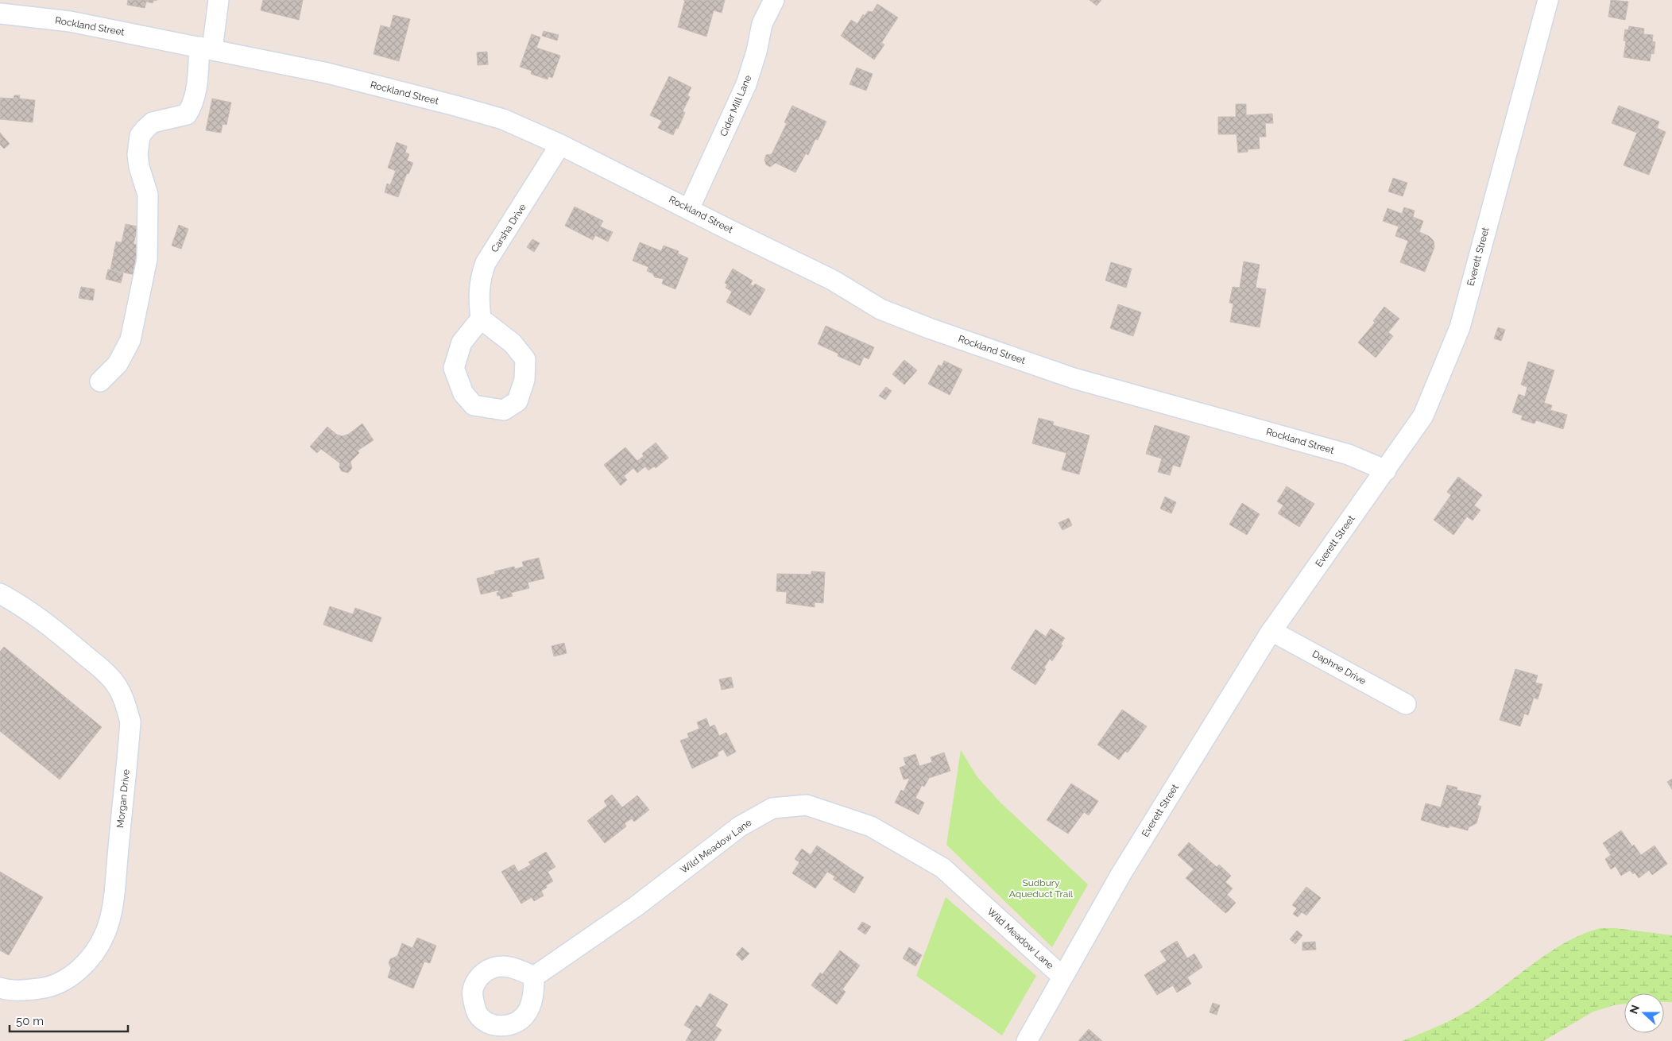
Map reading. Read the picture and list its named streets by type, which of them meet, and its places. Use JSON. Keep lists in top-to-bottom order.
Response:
{
  "streets": {
    "street": [
      "Rockland Street",
      "Cider Mill Lane",
      "Carsha Drive",
      "Everett Street",
      "Daphne Drive",
      "Morgan Drive",
      "Wild Meadow Lane"
    ]
  },
  "crossings": [
    ["Rockland Street", "Cider Mill Lane"],
    ["Rockland Street", "Carsha Drive"],
    ["Rockland Street", "Everett Street"],
    ["Everett Street", "Daphne Drive"],
    ["Everett Street", "Wild Meadow Lane"]
  ],
  "parks": ["Sudbury Aqueduct Trail"],
  "scale_bar": "50 m",
  "north": "left"
}
